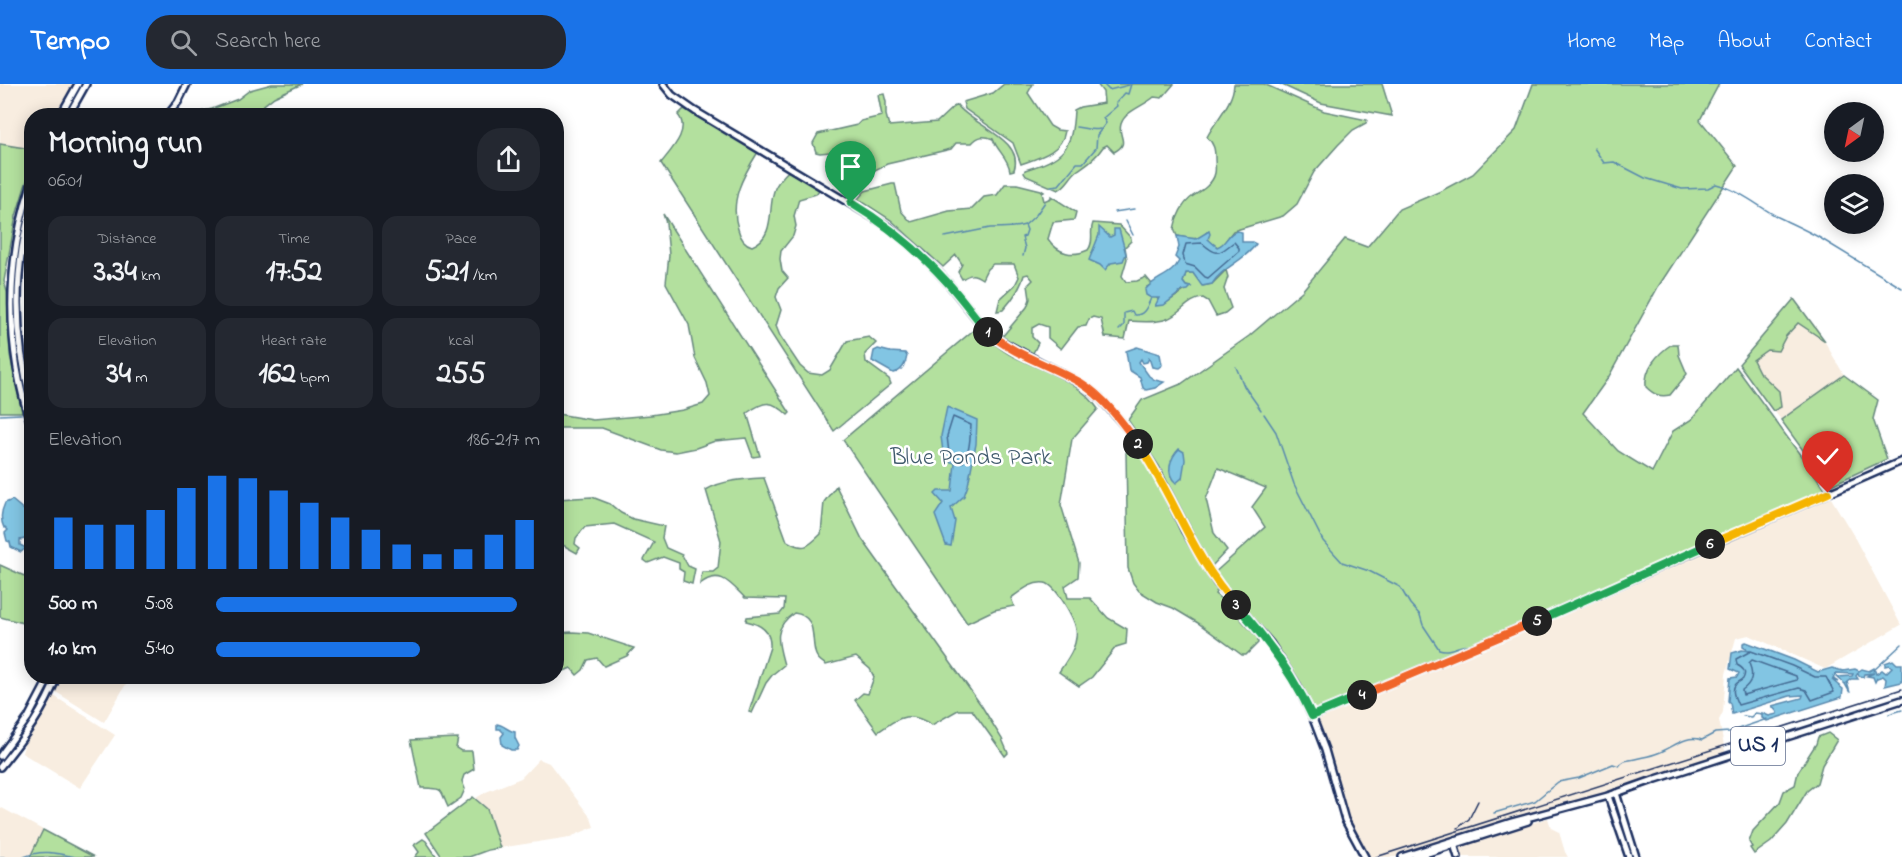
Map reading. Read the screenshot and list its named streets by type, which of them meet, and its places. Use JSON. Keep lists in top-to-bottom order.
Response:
{
  "streets": {
    "main road": ["US 1"]
  },
  "parks": ["Blue Ponds Park"],
  "north": "bottom left",
  "page": {
    "header": "Tempo",
    "search": "Search here",
    "nav": [
      "Home",
      "Map",
      "About",
      "Contact"
    ],
    "heading": ["Morning run", "06:01"],
    "stats": [
      ["Distance", "3.34 km"],
      ["Time", "17:52"],
      ["Pace", "5:21 /km"],
      ["Elevation", "34 m"],
      ["Heart rate", "162 bpm"],
      ["kcal", "255"]
    ],
    "pins": [
      "1",
      "2",
      "6",
      "3",
      "5",
      "4"
    ],
    "chart": ["Elevation", "186–217 m"],
    "list": [
      {
        "name": "500 m",
        "note": "5:08"
      },
      {
        "name": "1.0 km",
        "note": "5:40"
      }
    ]
  }
}
